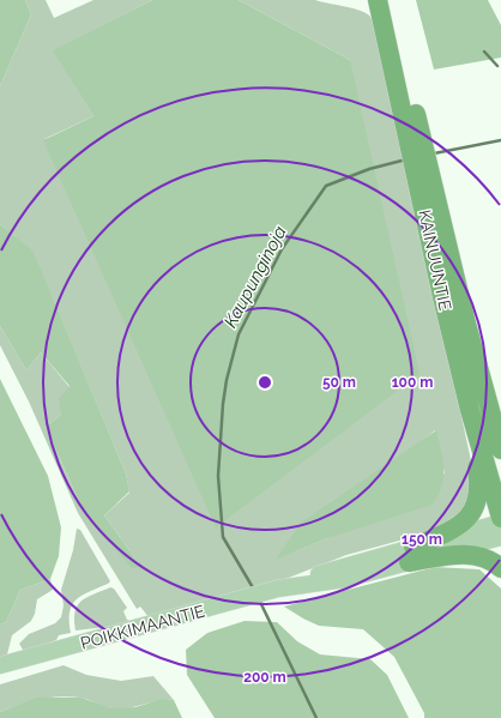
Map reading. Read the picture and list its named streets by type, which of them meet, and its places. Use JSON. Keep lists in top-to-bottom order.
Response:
{
  "streets": {
    "highway": ["KAINUUNTIE"],
    "main road": ["POIKKIMAANTIE"]
  },
  "water": ["Kaupunginoja"],
  "rings": [
    "50 m",
    "100 m",
    "150 m",
    "200 m"
  ]
}
